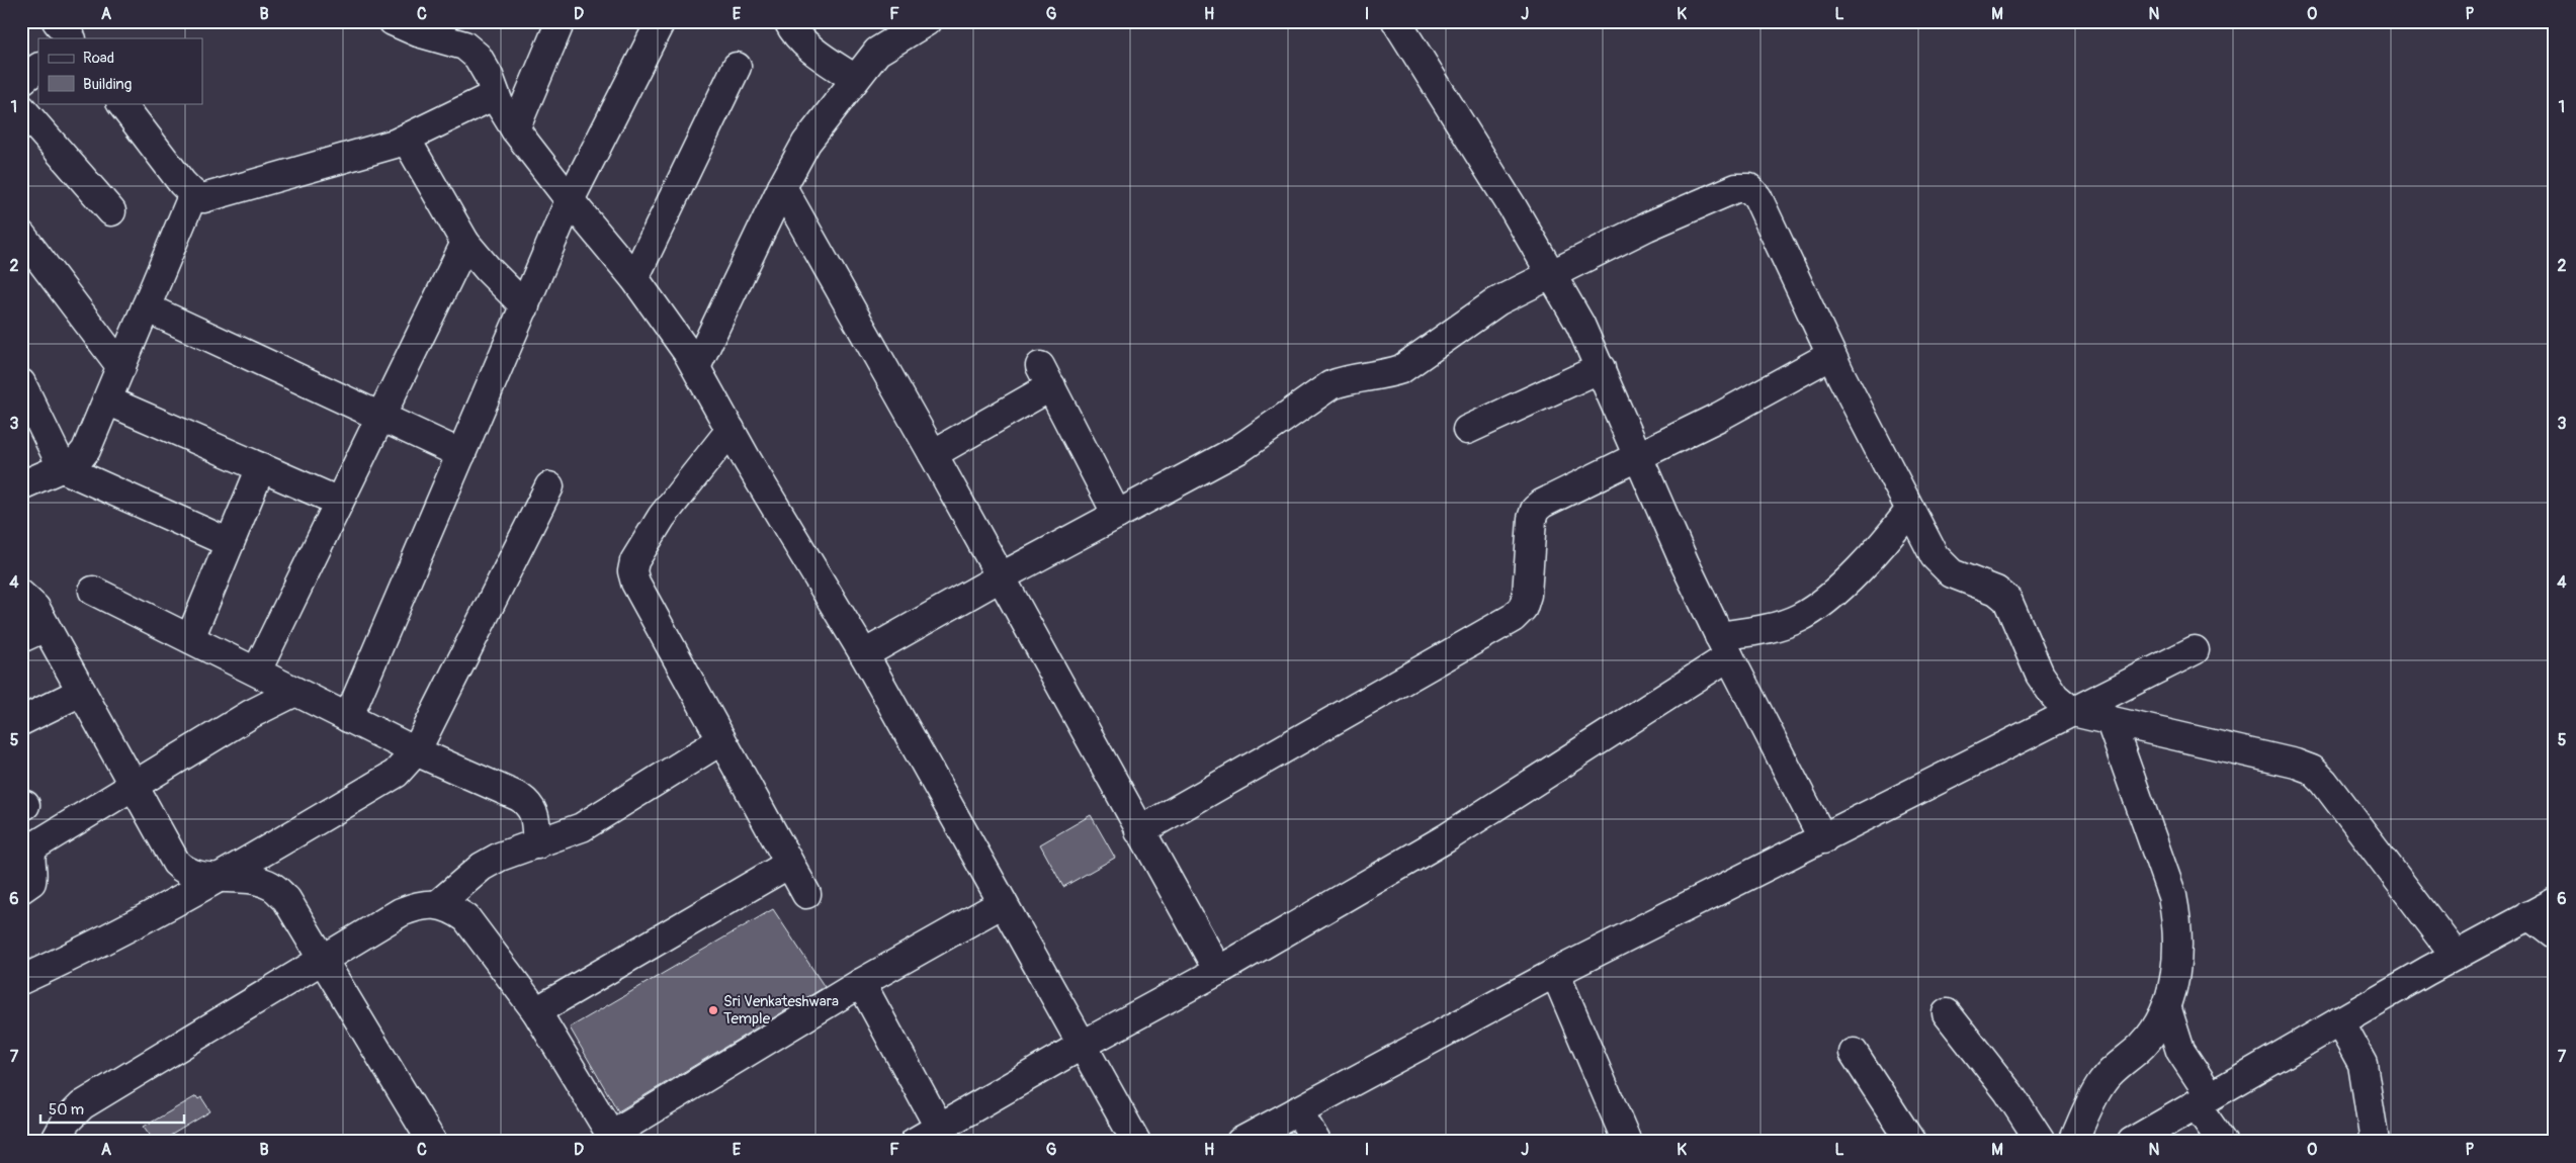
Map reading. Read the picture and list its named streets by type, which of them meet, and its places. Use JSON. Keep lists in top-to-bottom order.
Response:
{
  "places": ["Sri Venkateshwara Temple"],
  "legend": ["Road", "Building"],
  "scale_bar": "50 m",
  "grid": {
    "columns": [
      "A",
      "B",
      "C",
      "D",
      "E",
      "F",
      "G",
      "H",
      "I",
      "J",
      "K",
      "L",
      "M",
      "N",
      "O",
      "P"
    ],
    "rows": [
      "1",
      "2",
      "3",
      "4",
      "5",
      "6",
      "7"
    ]
  }
}
